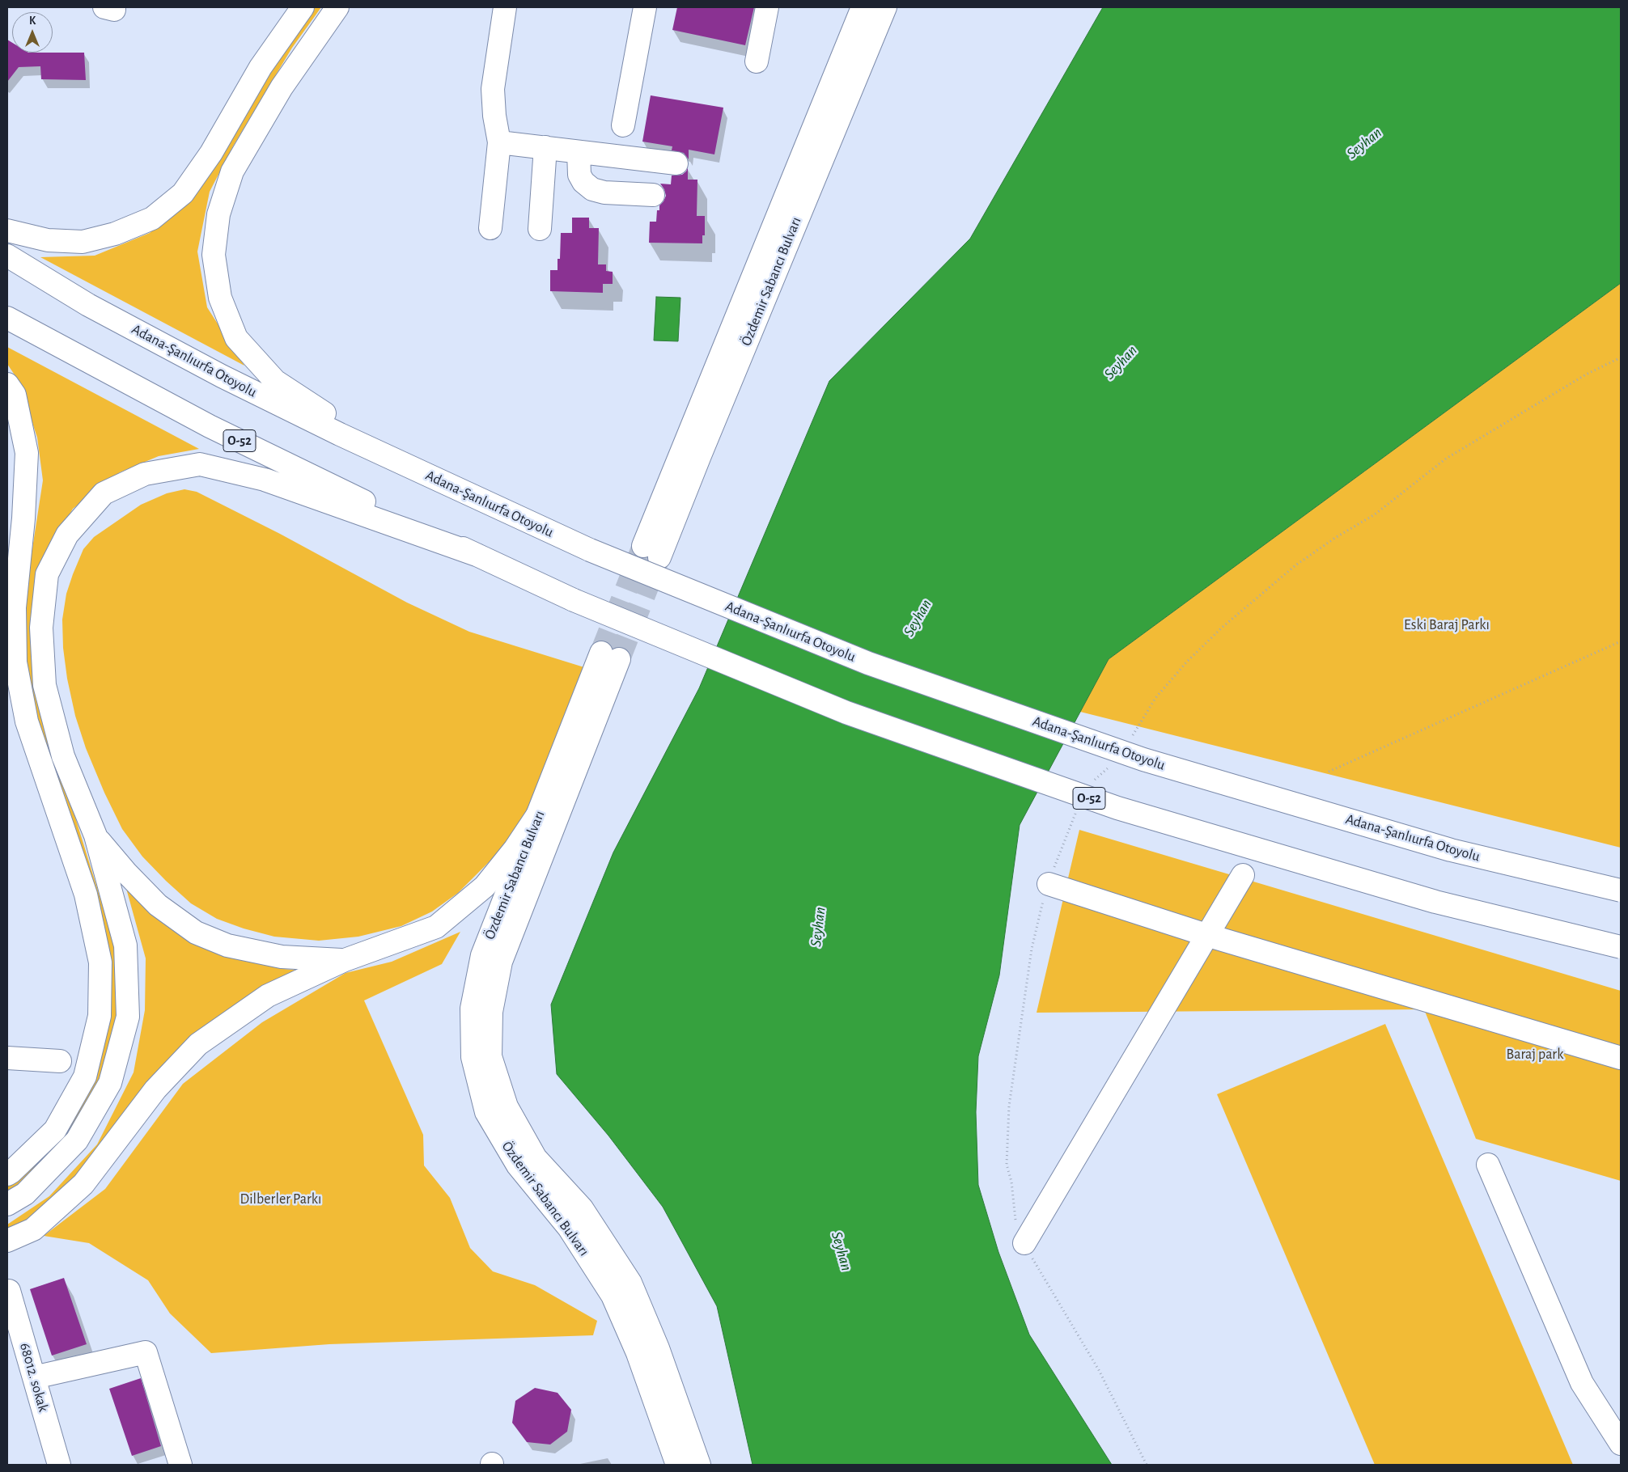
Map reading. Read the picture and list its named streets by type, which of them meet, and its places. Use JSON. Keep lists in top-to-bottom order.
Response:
{
  "streets": {
    "main road": [
      "Özdemir Sabancı Bulvarı",
      "Adana-Şanlıurfa Otoyolu",
      "O-52",
      "68012. sokak"
    ]
  },
  "water": ["Seyhan"],
  "parks": ["Eski Baraj Parkı", "Baraj park", "Dilberler Parkı"],
  "north": "top"
}
